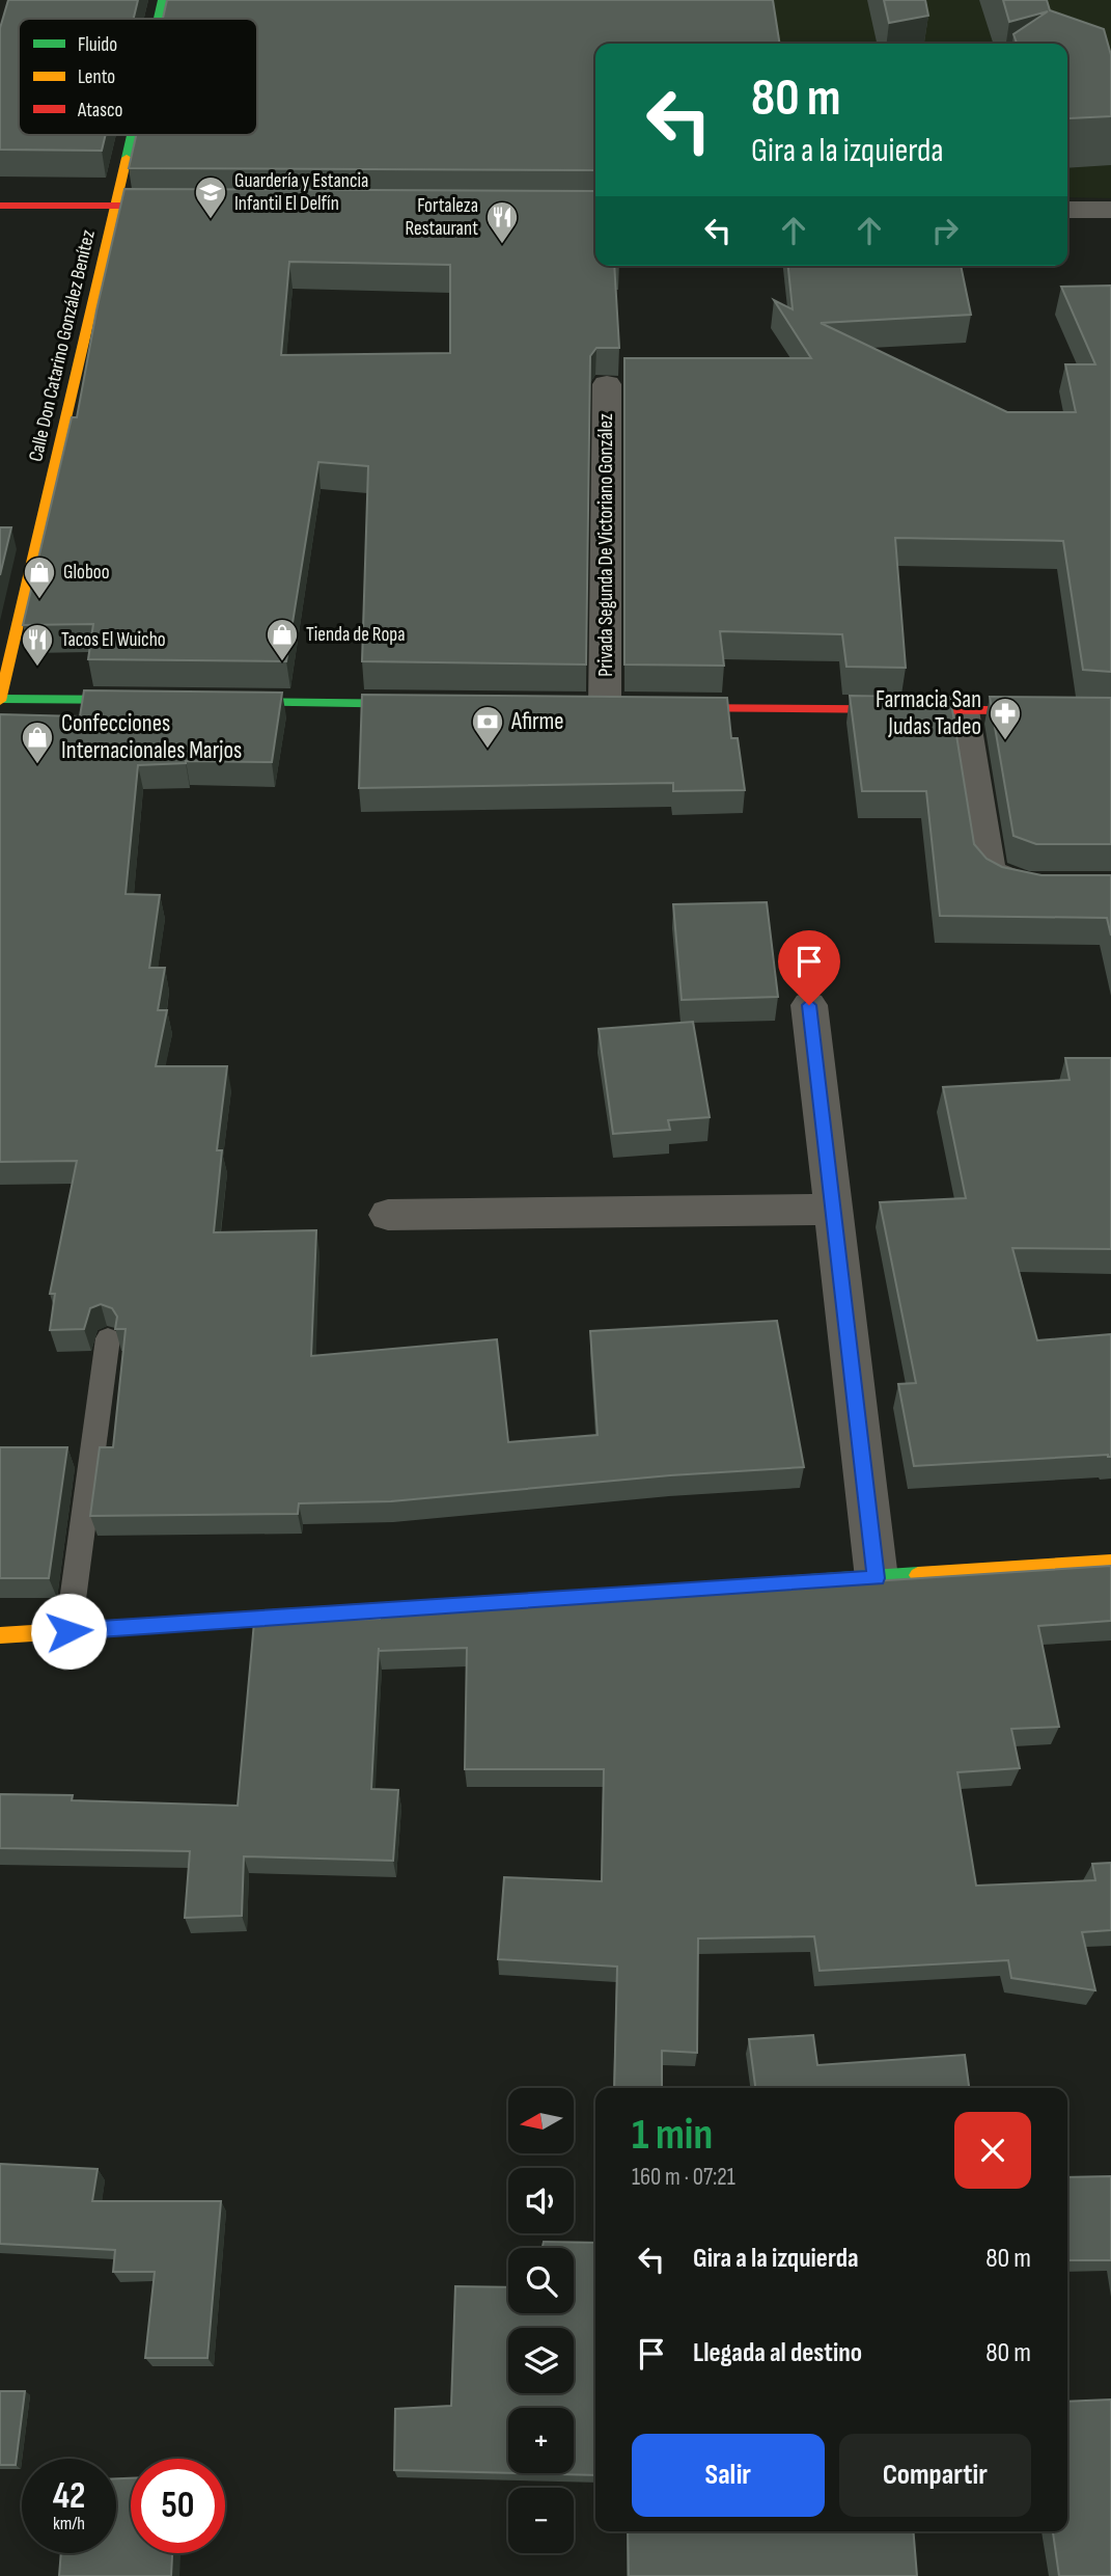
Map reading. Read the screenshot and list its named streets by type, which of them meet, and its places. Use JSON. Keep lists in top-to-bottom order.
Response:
{
  "streets": {
    "main road": ["Calle Don Catarino González Benítez"],
    "street": ["Privada Segunda De Victoriano González"]
  },
  "places": {
    "school or university": ["Guardería y Estancia Infantil El Delfín"],
    "restaurant": ["Fortaleza Restaurant", "Tacos El Wuicho"],
    "shop": ["Globoo", "Tienda de Ropa", "Confecciones Internacionales Marjos"],
    "pharmacy": ["Farmacia San Judas Tadeo"],
    "bank": ["Afirme"]
  },
  "legend": ["Fluido", "Lento", "Atasco"],
  "north": "left",
  "page": {
    "turn": ["80 m", "Gira a la izquierda"],
    "map_buttons": ["+", "−"],
    "heading": ["1 min", "160 m · 07:21"],
    "list": [
      {
        "name": "Gira a la izquierda",
        "value": "80 m"
      },
      {
        "name": "Llegada al destino",
        "value": "80 m"
      }
    ],
    "buttons": ["Salir", "Compartir"],
    "speed": "42 km/h",
    "limit": "50"
  }
}
